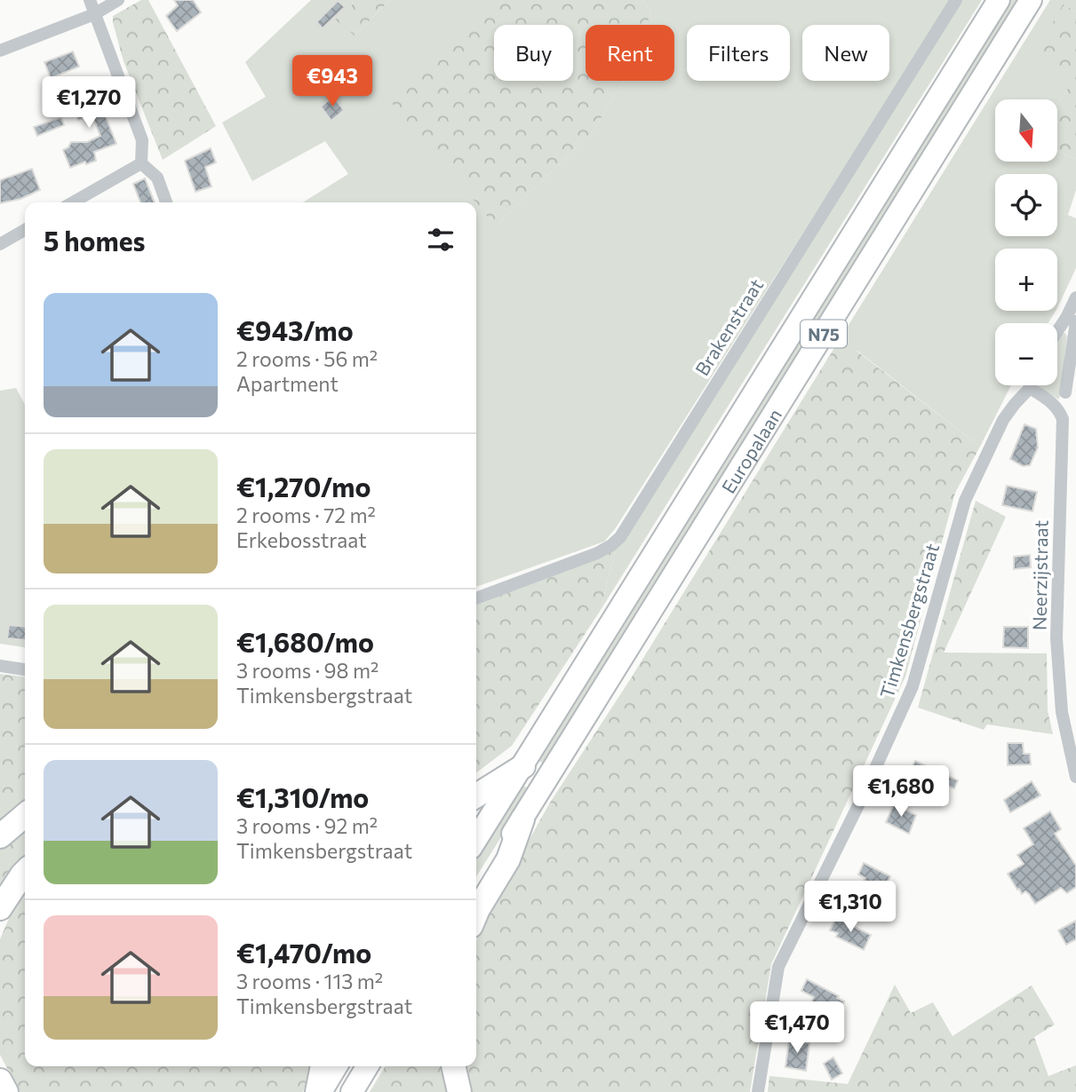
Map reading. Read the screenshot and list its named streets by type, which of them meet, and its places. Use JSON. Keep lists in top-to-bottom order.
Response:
{
  "streets": {
    "highway": ["N75", "Europalaan"],
    "street": ["Brakenstraat", "Neerzijstraat", "Timkensbergstraat"]
  },
  "crossings": [
    ["Neerzijstraat", "Timkensbergstraat"]
  ],
  "north": "bottom",
  "page": {
    "chip": [
      "Buy",
      "Rent",
      "Filters",
      "New"
    ],
    "price": [
      "€943",
      "€1,270",
      "€1,680",
      "€1,310",
      "€1,470"
    ],
    "map_buttons": ["+", "−"],
    "heading": "5 homes",
    "list": [
      {
        "name": "€943/mo",
        "note": "2 rooms · 56 m² · Apartment"
      },
      {
        "name": "€1,270/mo",
        "note": "2 rooms · 72 m² · Erkebosstraat"
      },
      {
        "name": "€1,680/mo",
        "note": "3 rooms · 98 m² · Timkensbergstraat"
      },
      {
        "name": "€1,310/mo",
        "note": "3 rooms · 92 m² · Timkensbergstraat"
      },
      {
        "name": "€1,470/mo",
        "note": "3 rooms · 113 m² · Timkensbergstraat"
      }
    ]
  }
}
